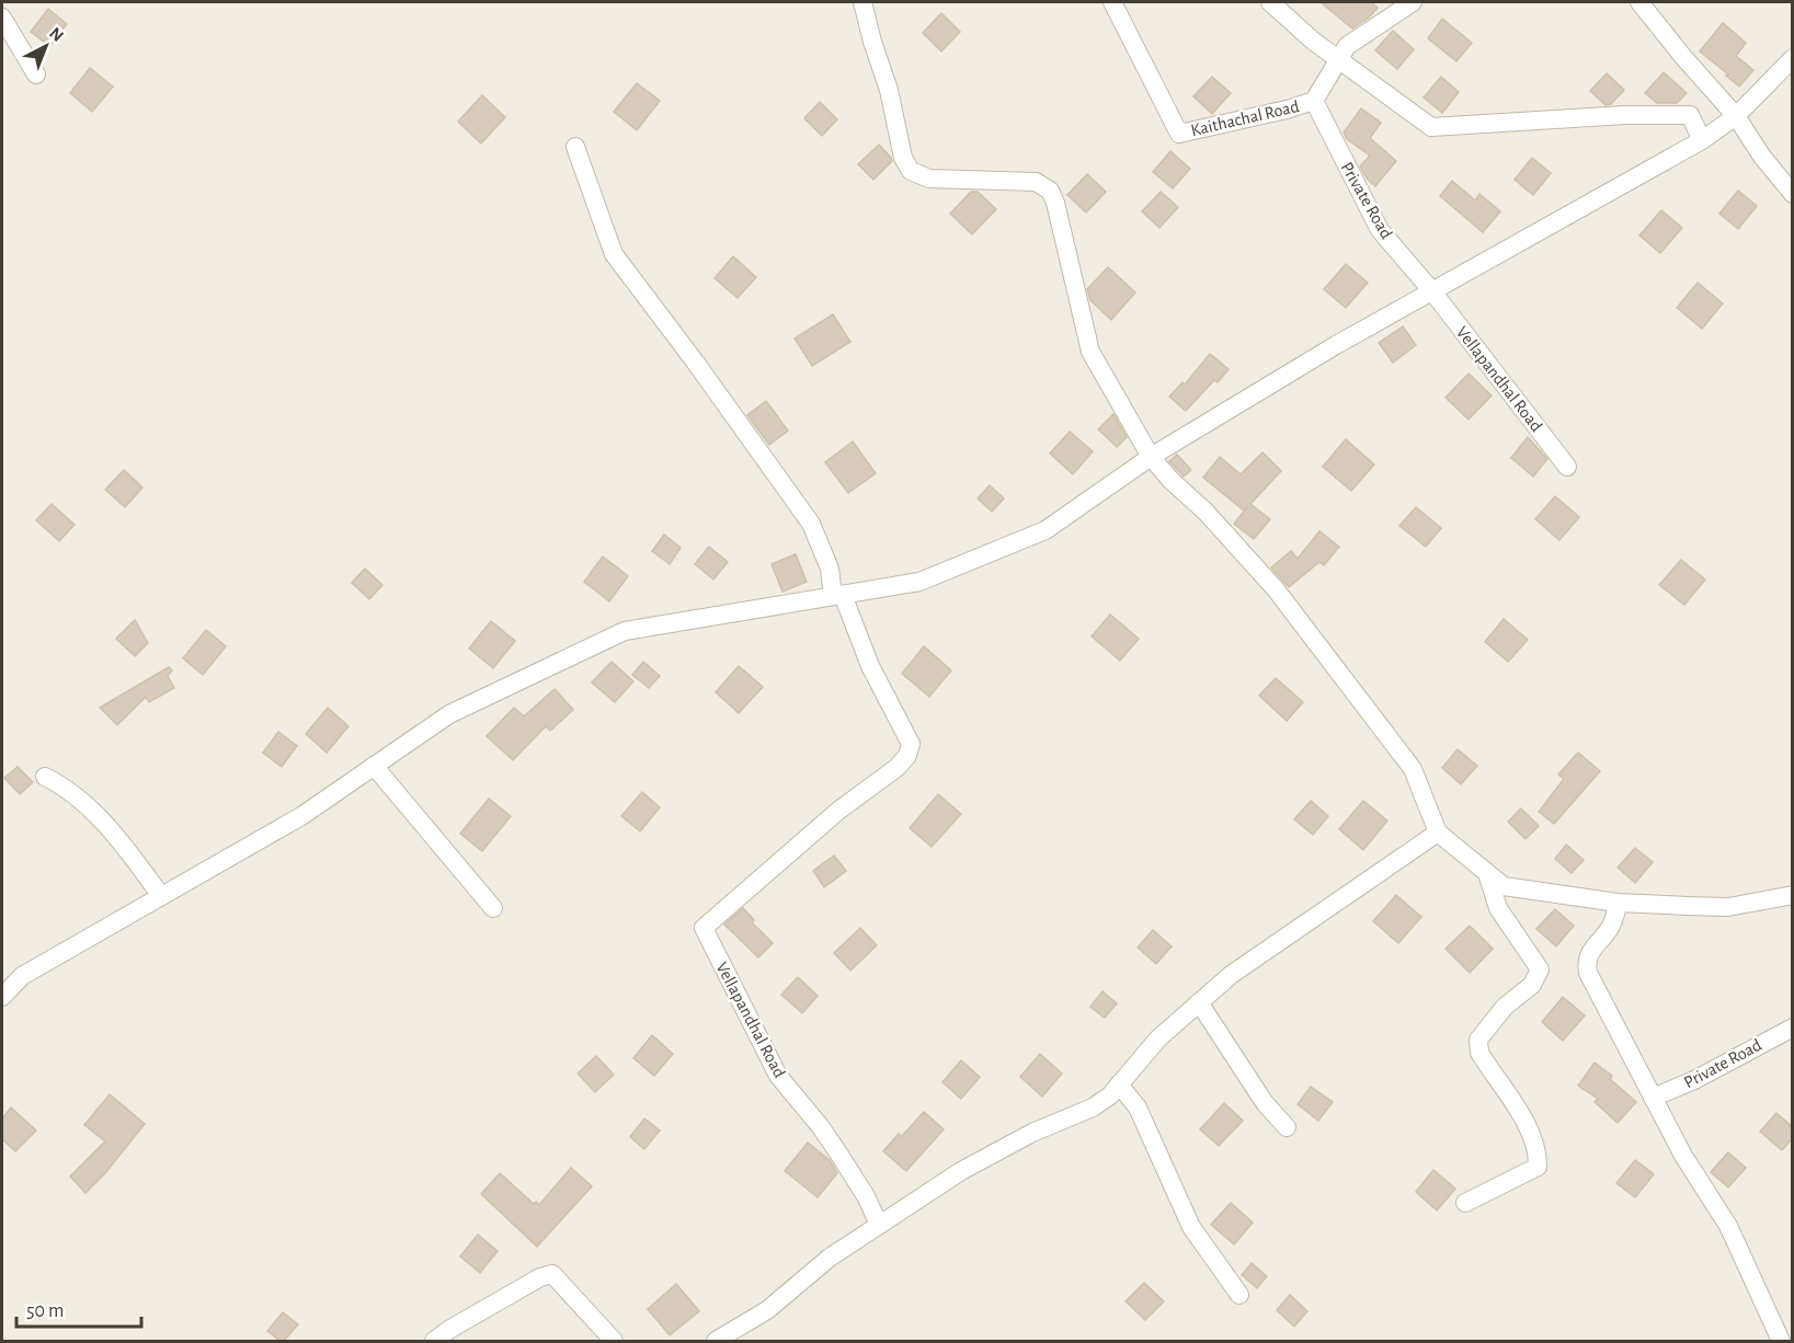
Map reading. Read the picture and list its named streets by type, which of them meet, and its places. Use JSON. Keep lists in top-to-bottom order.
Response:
{
  "streets": {
    "street": ["Kaithachal Road", "Private Road", "Vellapandhal Road"]
  },
  "crossings": [
    ["Kaithachal Road", "Private Road"],
    ["Private Road", "Vellapandhal Road"]
  ],
  "scale_bar": "50 m",
  "north": "top right"
}
